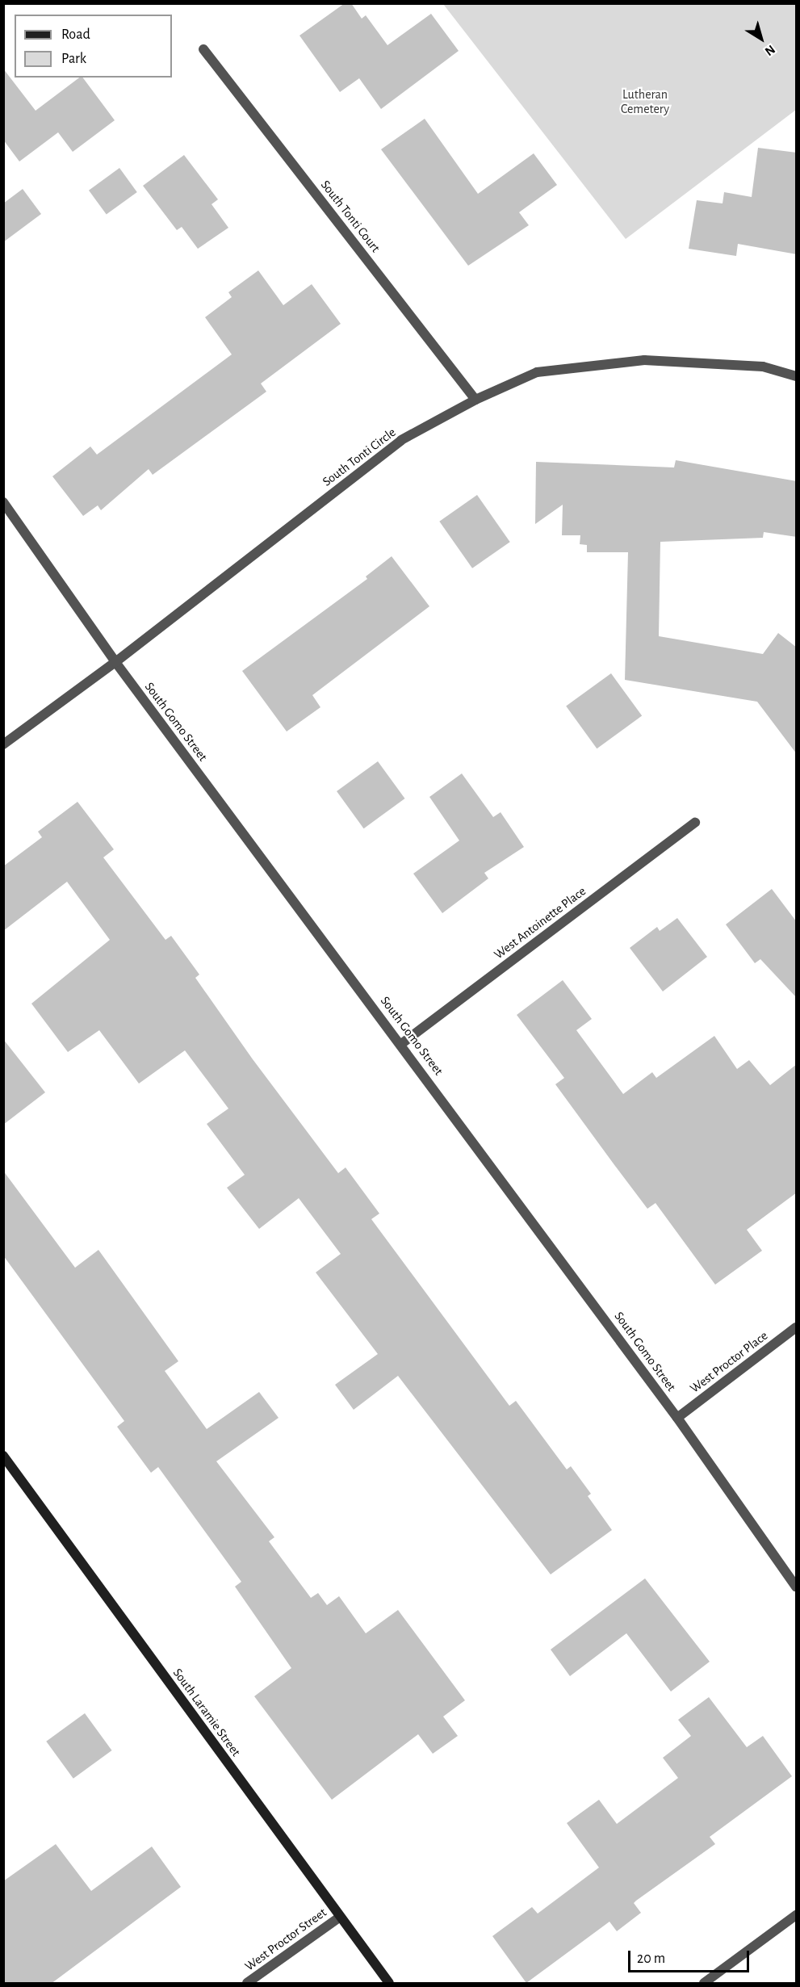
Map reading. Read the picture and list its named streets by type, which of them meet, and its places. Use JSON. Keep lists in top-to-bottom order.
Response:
{
  "streets": {
    "street": [
      "South Tonti Court",
      "South Tonti Circle",
      "South Gomo Street",
      "West Antoinette Place",
      "West Proctor Place",
      "South Laramie Street",
      "West Proctor Street"
    ]
  },
  "crossings": [
    ["South Tonti Court", "South Tonti Circle"],
    ["South Tonti Circle", "South Gomo Street"],
    ["South Gomo Street", "West Antoinette Place"],
    ["South Gomo Street", "West Proctor Place"],
    ["South Laramie Street", "West Proctor Street"]
  ],
  "parks": ["Lutheran Cemetery"],
  "legend": ["Road", "Park"],
  "scale_bar": "20 m",
  "north": "bottom right"
}
